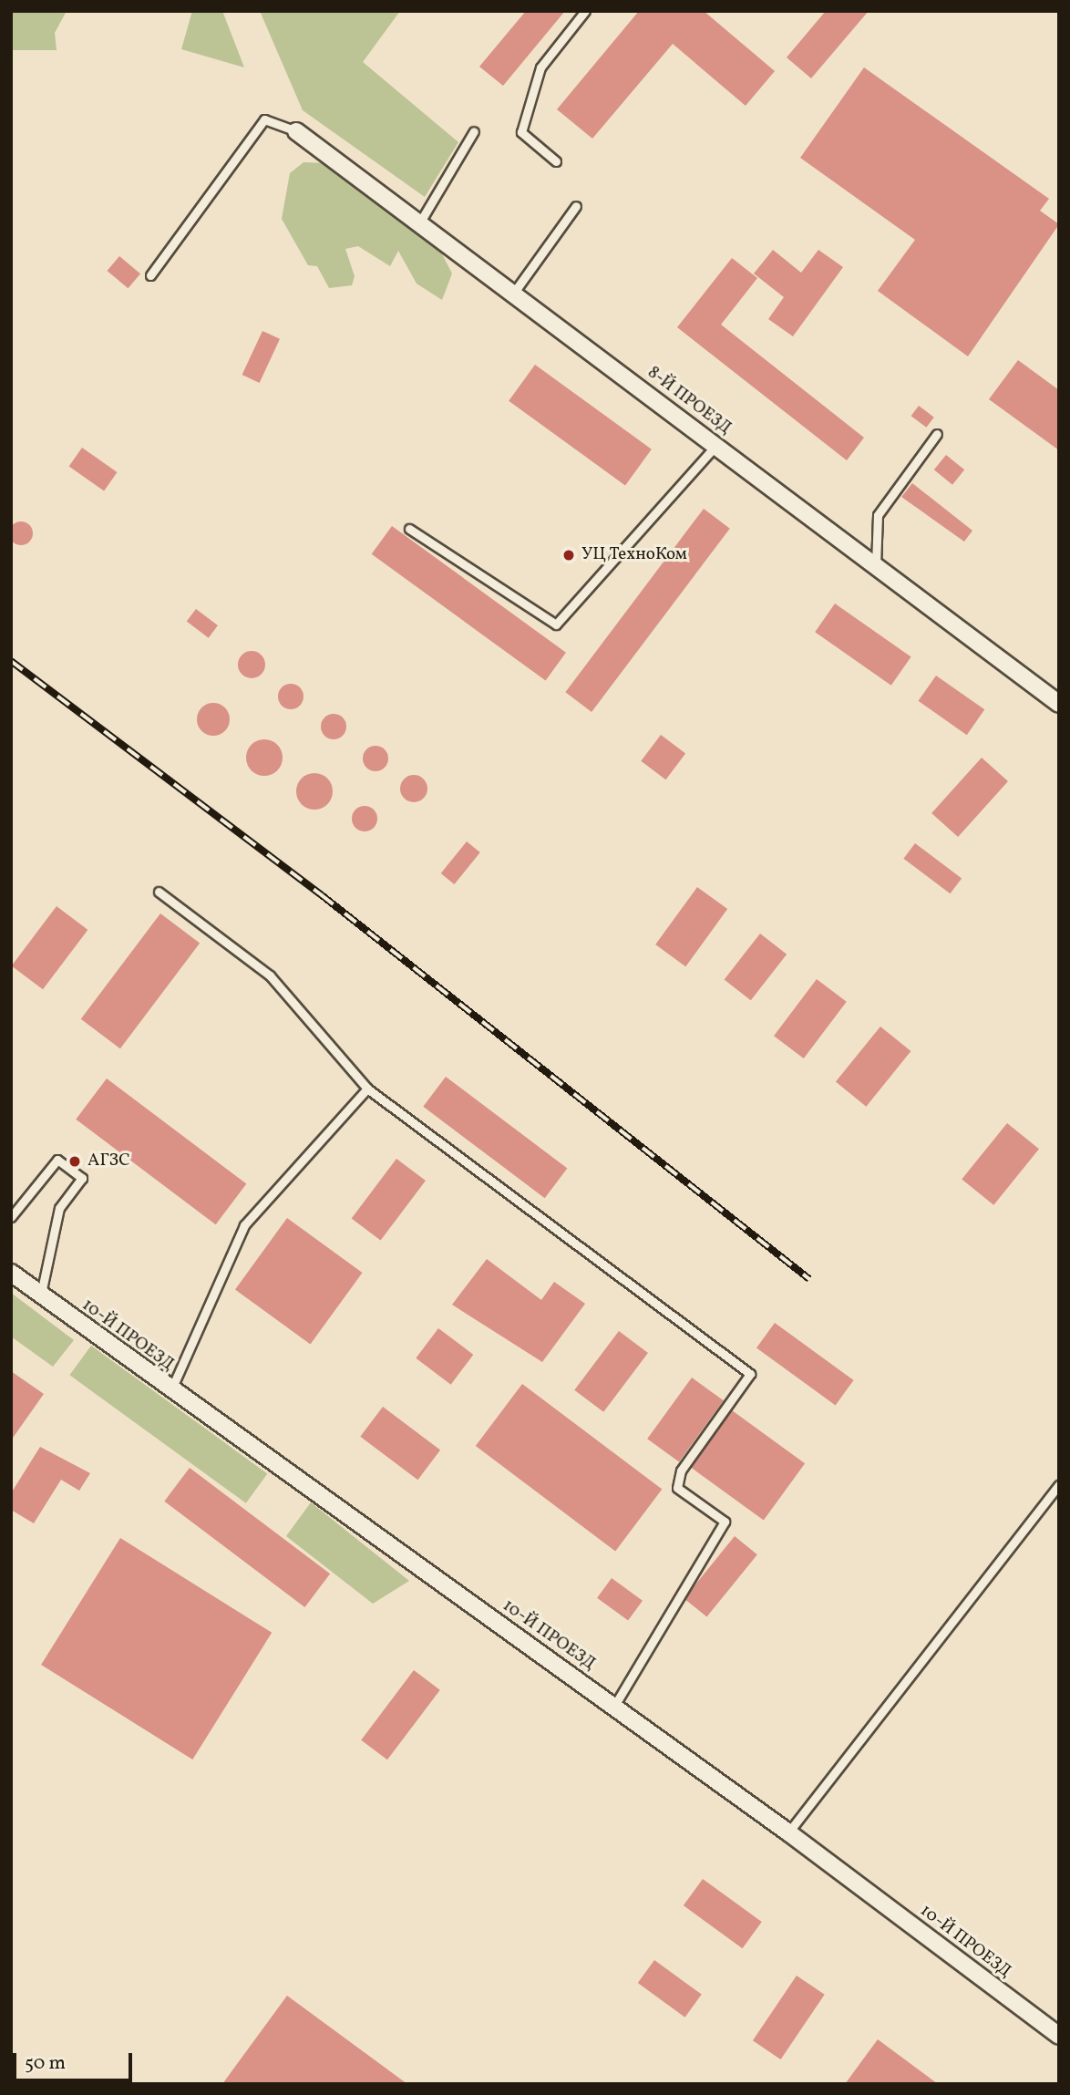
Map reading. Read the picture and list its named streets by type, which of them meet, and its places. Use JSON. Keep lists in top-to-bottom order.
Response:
{
  "streets": {
    "street": ["8-Й ПРОЕЗД", "10-Й ПРОЕЗД"]
  },
  "places": ["УЦ ТехноКом", "АГЗС"],
  "scale_bar": "50 m"
}
